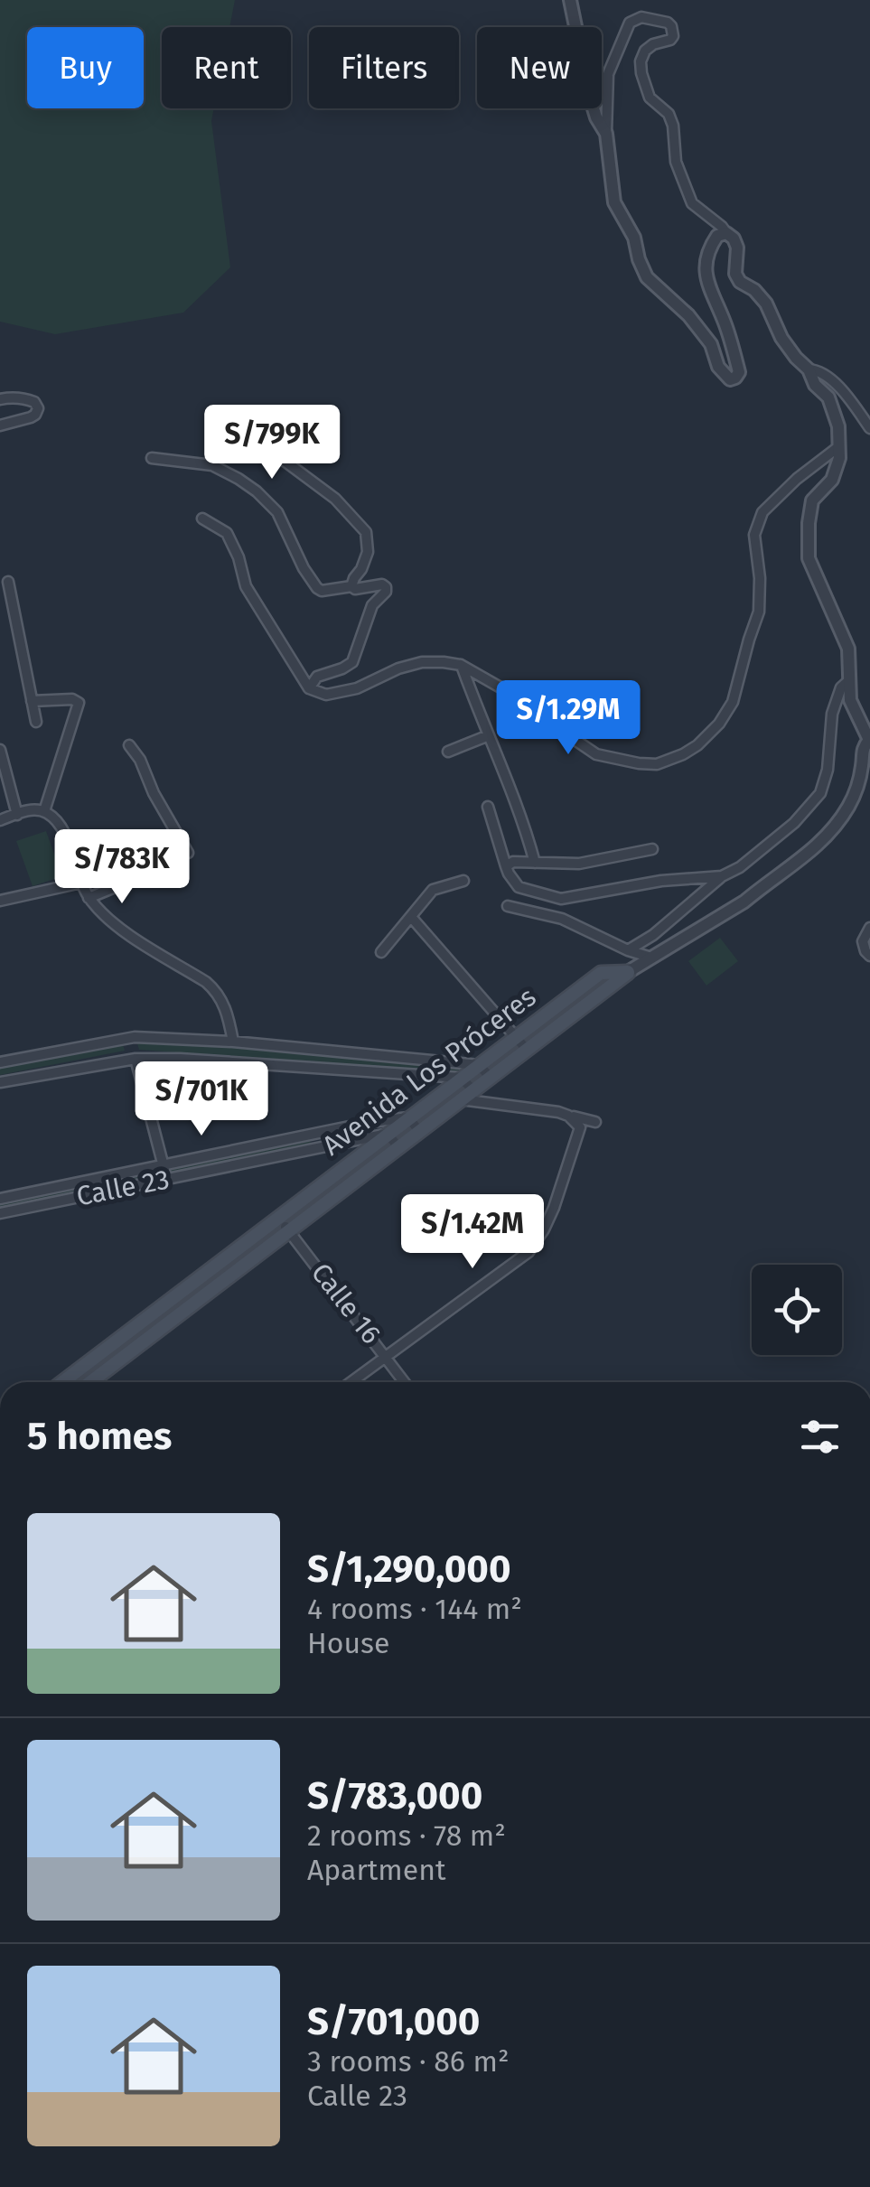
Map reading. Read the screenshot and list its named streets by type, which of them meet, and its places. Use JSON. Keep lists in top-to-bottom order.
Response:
{
  "streets": {
    "main road": ["Avenida Los Próceres"],
    "street": ["Calle 23", "Calle 16"]
  },
  "crossings": [
    ["Avenida Los Próceres", "Calle 23"],
    ["Avenida Los Próceres", "Calle 16"]
  ],
  "page": {
    "chip": [
      "Buy",
      "Rent",
      "Filters",
      "New"
    ],
    "price": [
      "S/799K",
      "S/1.29M",
      "S/783K",
      "S/701K",
      "S/1.42M"
    ],
    "heading": "5 homes",
    "list": [
      {
        "name": "S/1,290,000",
        "note": "4 rooms · 144 m² · House"
      },
      {
        "name": "S/783,000",
        "note": "2 rooms · 78 m² · Apartment"
      },
      {
        "name": "S/701,000",
        "note": "3 rooms · 86 m² · Calle 23"
      }
    ]
  }
}
